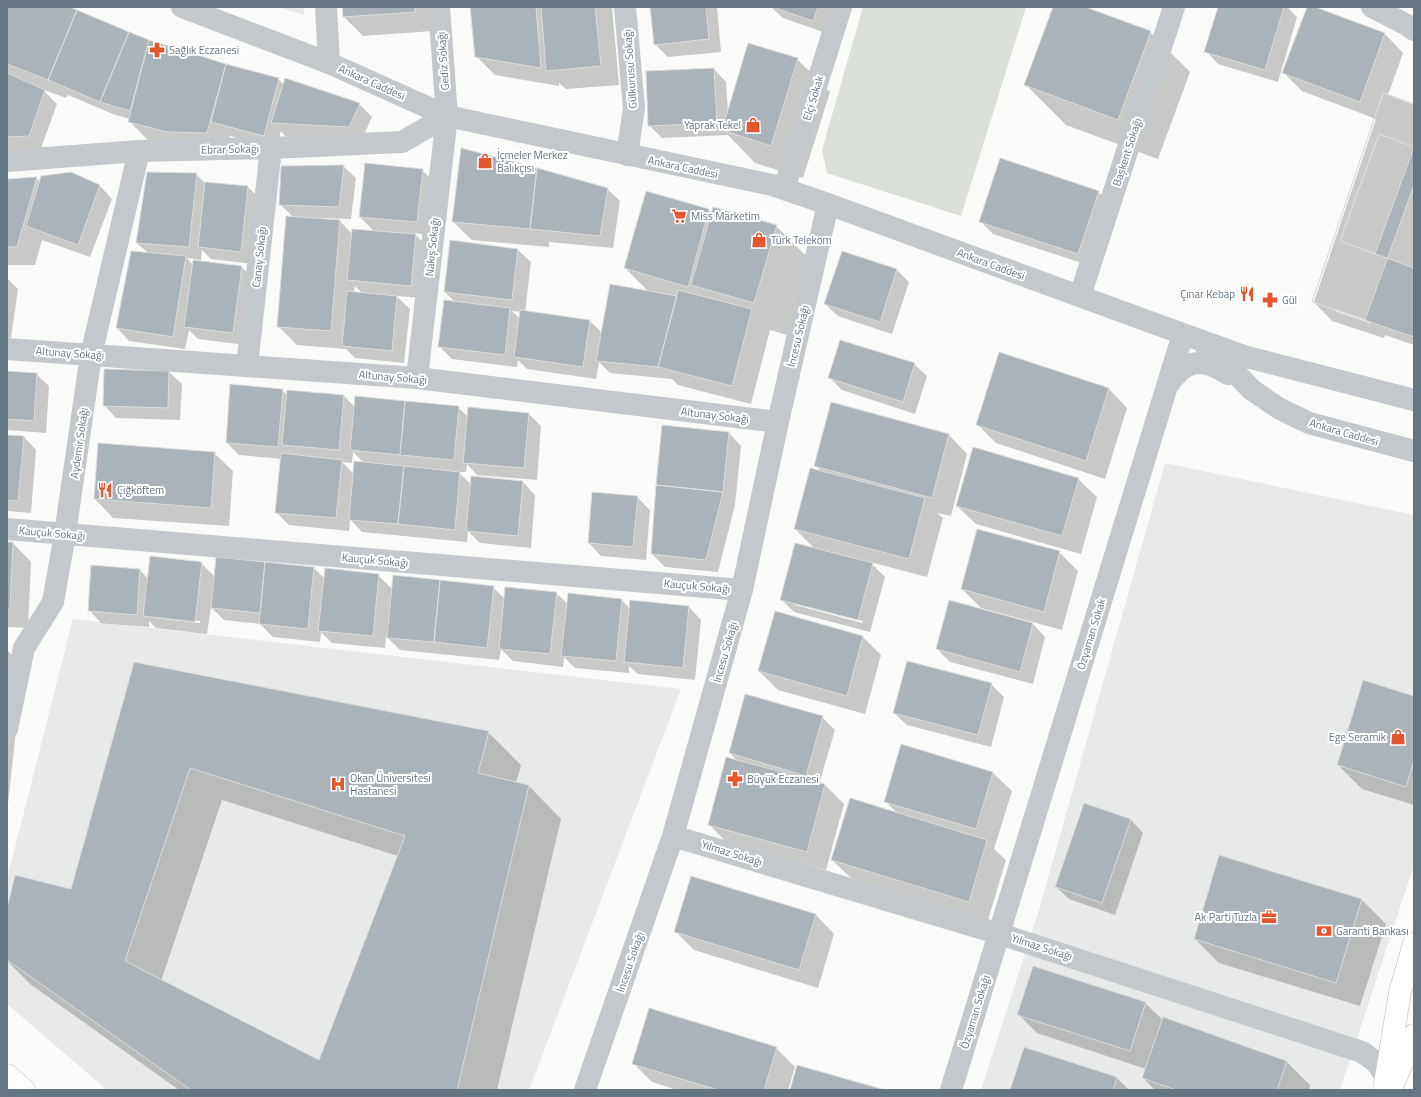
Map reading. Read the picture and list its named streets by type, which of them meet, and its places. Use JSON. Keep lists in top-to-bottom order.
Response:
{
  "streets": {
    "street": [
      "Gediz Sokağı",
      "Gülkurusu Sokağı",
      "Ankara Caddesi",
      "Elçi Sokak",
      "Ebrar Sokağı",
      "Başkent Sokağı",
      "Nakış Sokağı",
      "Canay Sokağı",
      "İncesu Sokağı",
      "Altunay Sokağı",
      "Aydemir Sokağı",
      "Kauçuk Sokağı",
      "Özyaman Sokak",
      "Yılmaz Sokağı",
      "Özyaman Sokağı"
    ]
  },
  "crossings": [
    ["Gediz Sokağı", "Ankara Caddesi"],
    ["Gediz Sokağı", "Ebrar Sokağı"],
    ["Gediz Sokağı", "Nakış Sokağı"],
    ["Gülkurusu Sokağı", "Ankara Caddesi"],
    ["Ankara Caddesi", "Elçi Sokak"],
    ["Ankara Caddesi", "Ebrar Sokağı"],
    ["Ankara Caddesi", "Başkent Sokağı"],
    ["Ankara Caddesi", "Nakış Sokağı"],
    ["Ankara Caddesi", "İncesu Sokağı"],
    ["Ankara Caddesi", "Özyaman Sokak"],
    ["Ebrar Sokağı", "Nakış Sokağı"],
    ["Ebrar Sokağı", "Canay Sokağı"],
    ["Ebrar Sokağı", "Aydemir Sokağı"],
    ["Nakış Sokağı", "Altunay Sokağı"],
    ["Canay Sokağı", "Altunay Sokağı"],
    ["İncesu Sokağı", "Altunay Sokağı"],
    ["İncesu Sokağı", "Kauçuk Sokağı"],
    ["İncesu Sokağı", "Yılmaz Sokağı"],
    ["Altunay Sokağı", "Aydemir Sokağı"],
    ["Aydemir Sokağı", "Kauçuk Sokağı"],
    ["Özyaman Sokak", "Yılmaz Sokağı"],
    ["Özyaman Sokak", "Özyaman Sokağı"],
    ["Yılmaz Sokağı", "Özyaman Sokağı"]
  ],
  "places": {
    "pharmacy": ["Sağlık Eczanesi", "Gül", "Büyük Eczanesi"],
    "shop": [
      "Yaprak Tekel",
      "İçmeler Merkez Balıkçısı",
      "Türk Telekom",
      "Ege Seramik"
    ],
    "supermarket": ["Miss Marketim"],
    "restaurant": ["Çınar Kebap", "Çiğköftem"],
    "hospital": ["Okan Üniversitesi Hastanesi"],
    "office": ["Ak Parti Tuzla"],
    "bank": ["Garanti Bankası"]
  }
}
